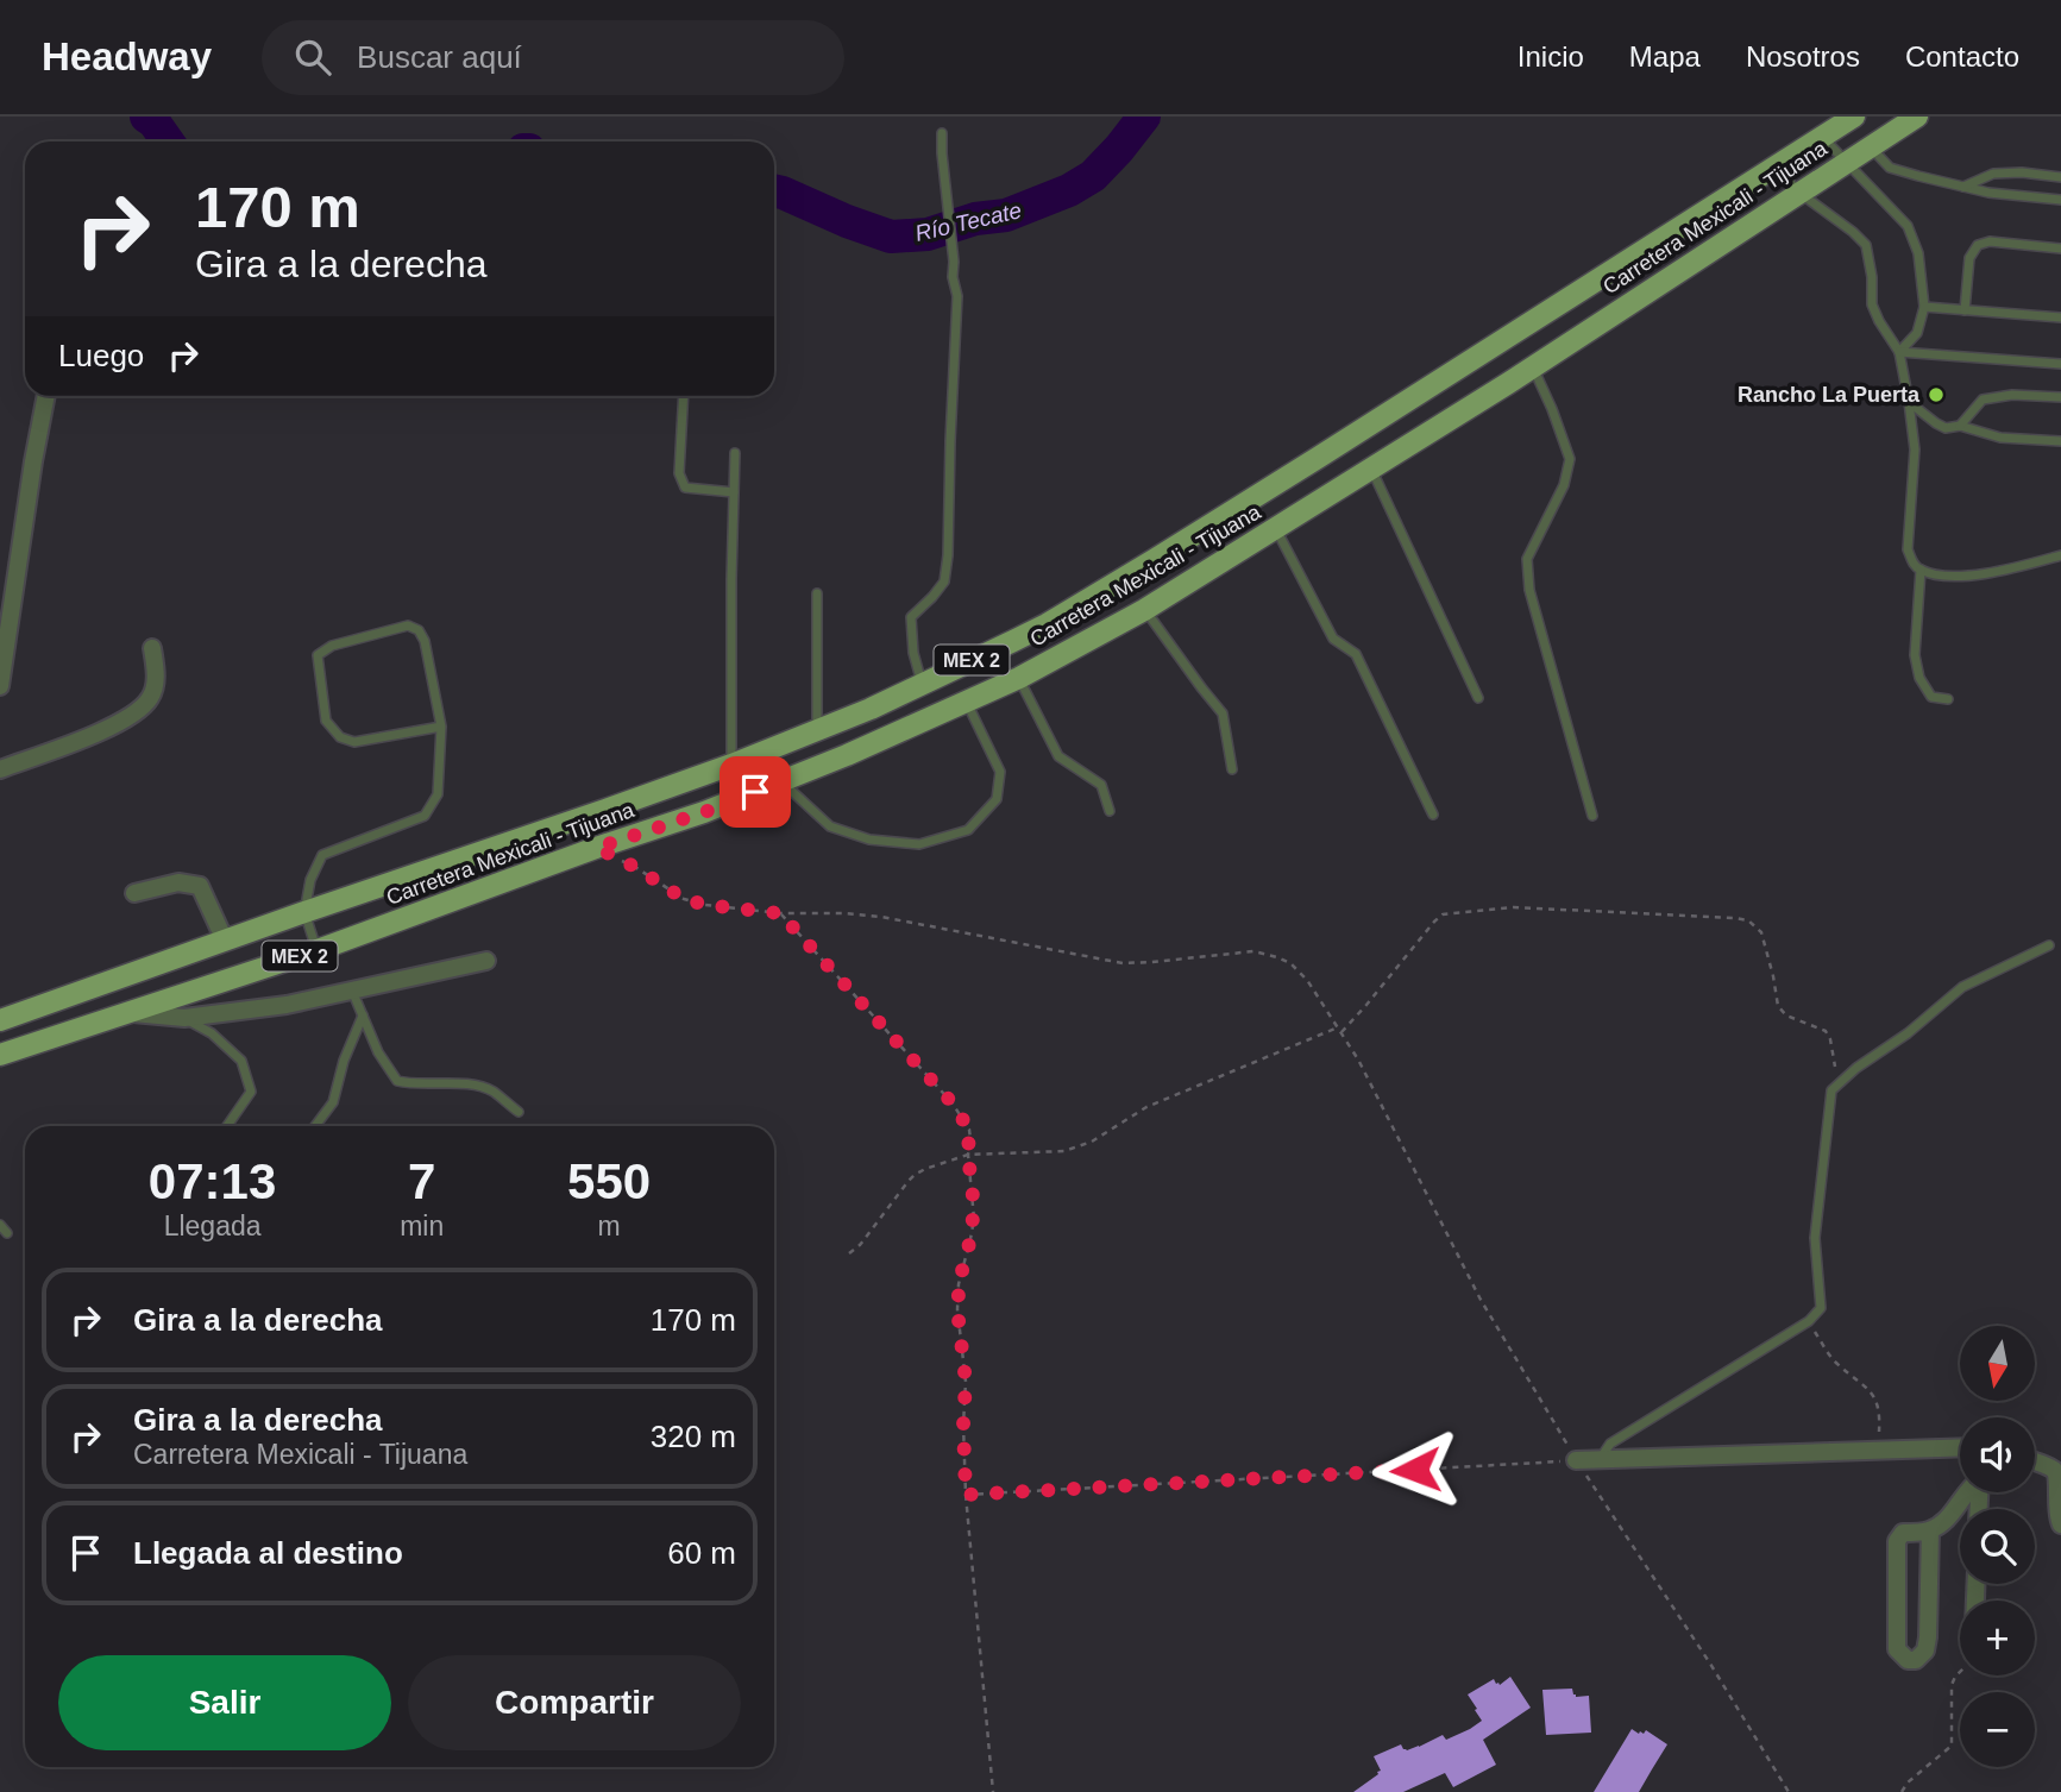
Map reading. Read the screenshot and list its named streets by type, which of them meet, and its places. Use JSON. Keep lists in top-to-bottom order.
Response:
{
  "streets": {
    "main road": ["Carretera Mexicali - Tijuana", "MEX 2"]
  },
  "water": ["Río Tecate"],
  "places": ["Rancho La Puerta"],
  "north": "bottom",
  "page": {
    "header": "Headway",
    "search": "Buscar aquí",
    "nav": [
      "Inicio",
      "Mapa",
      "Nosotros",
      "Contacto"
    ],
    "turn": ["170 m", "Gira a la derecha"],
    "then": "Luego",
    "eta": [
      "07:13",
      "Llegada",
      "7",
      "min",
      "550",
      "m"
    ],
    "list": [
      {
        "name": "Gira a la derecha",
        "value": "170 m"
      },
      {
        "name": "Gira a la derecha",
        "note": "Carretera Mexicali - Tijuana",
        "value": "320 m"
      },
      {
        "name": "Llegada al destino",
        "value": "60 m"
      }
    ],
    "map_buttons": ["+", "−"],
    "buttons": ["Salir", "Compartir"]
  }
}
